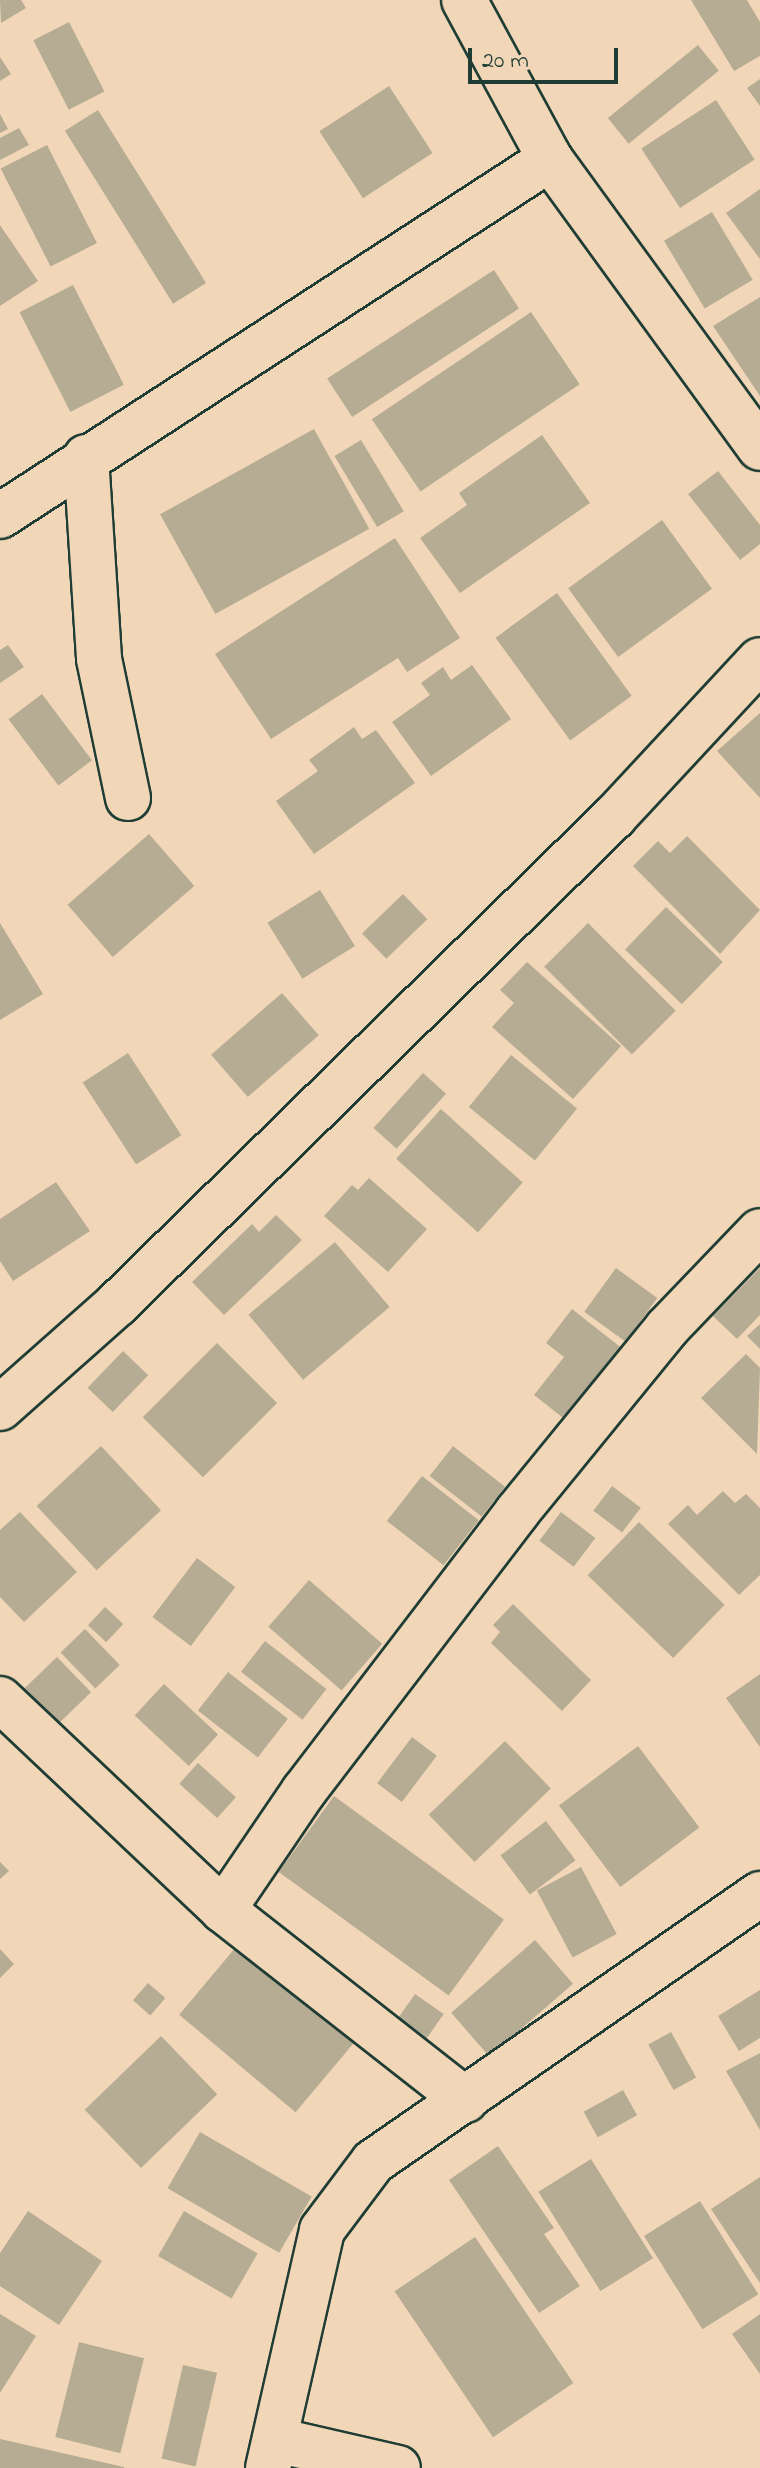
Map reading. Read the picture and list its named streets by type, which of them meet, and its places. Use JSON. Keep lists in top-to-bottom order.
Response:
{
  "scale_bar": "20 m"
}
